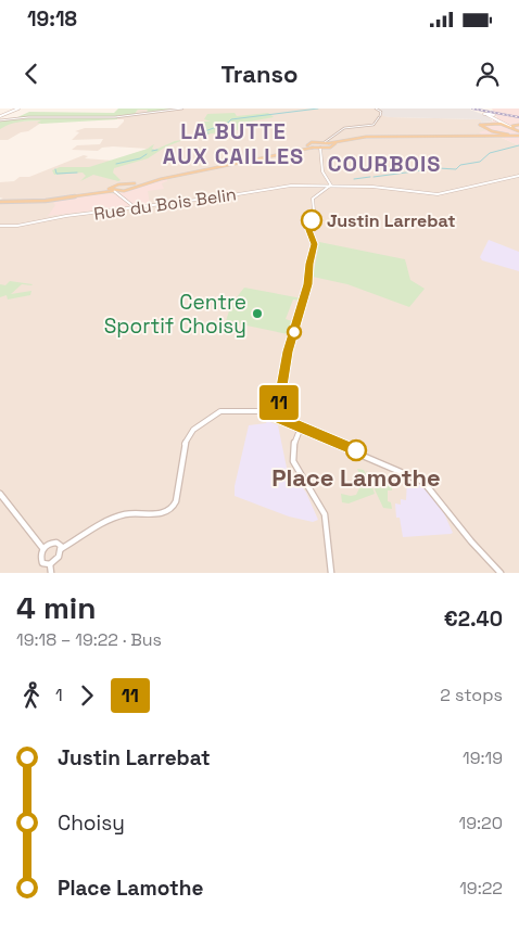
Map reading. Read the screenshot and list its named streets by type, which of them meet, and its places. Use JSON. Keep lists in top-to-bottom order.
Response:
{
  "streets": {
    "street": ["Rue du Bois Belin"]
  },
  "districts": ["LA BUTTE AUX CAILLES", "COURBOIS"],
  "places": ["Justin Larrebat", "Centre Sportif Choisy", "Place Lamothe"],
  "lines": ["bus line 11"],
  "page": {
    "status": "19:18",
    "header": "Transo",
    "on_map": "11",
    "heading": ["4 min", "19:18 – 19:22 · Bus", "€2.40"],
    "legs": ["1", "11", "2 stops"],
    "list": [
      {
        "name": "Justin Larrebat",
        "value": "19:19"
      },
      {
        "name": "Choisy",
        "value": "19:20"
      },
      {
        "name": "Place Lamothe",
        "value": "19:22"
      }
    ]
  }
}
